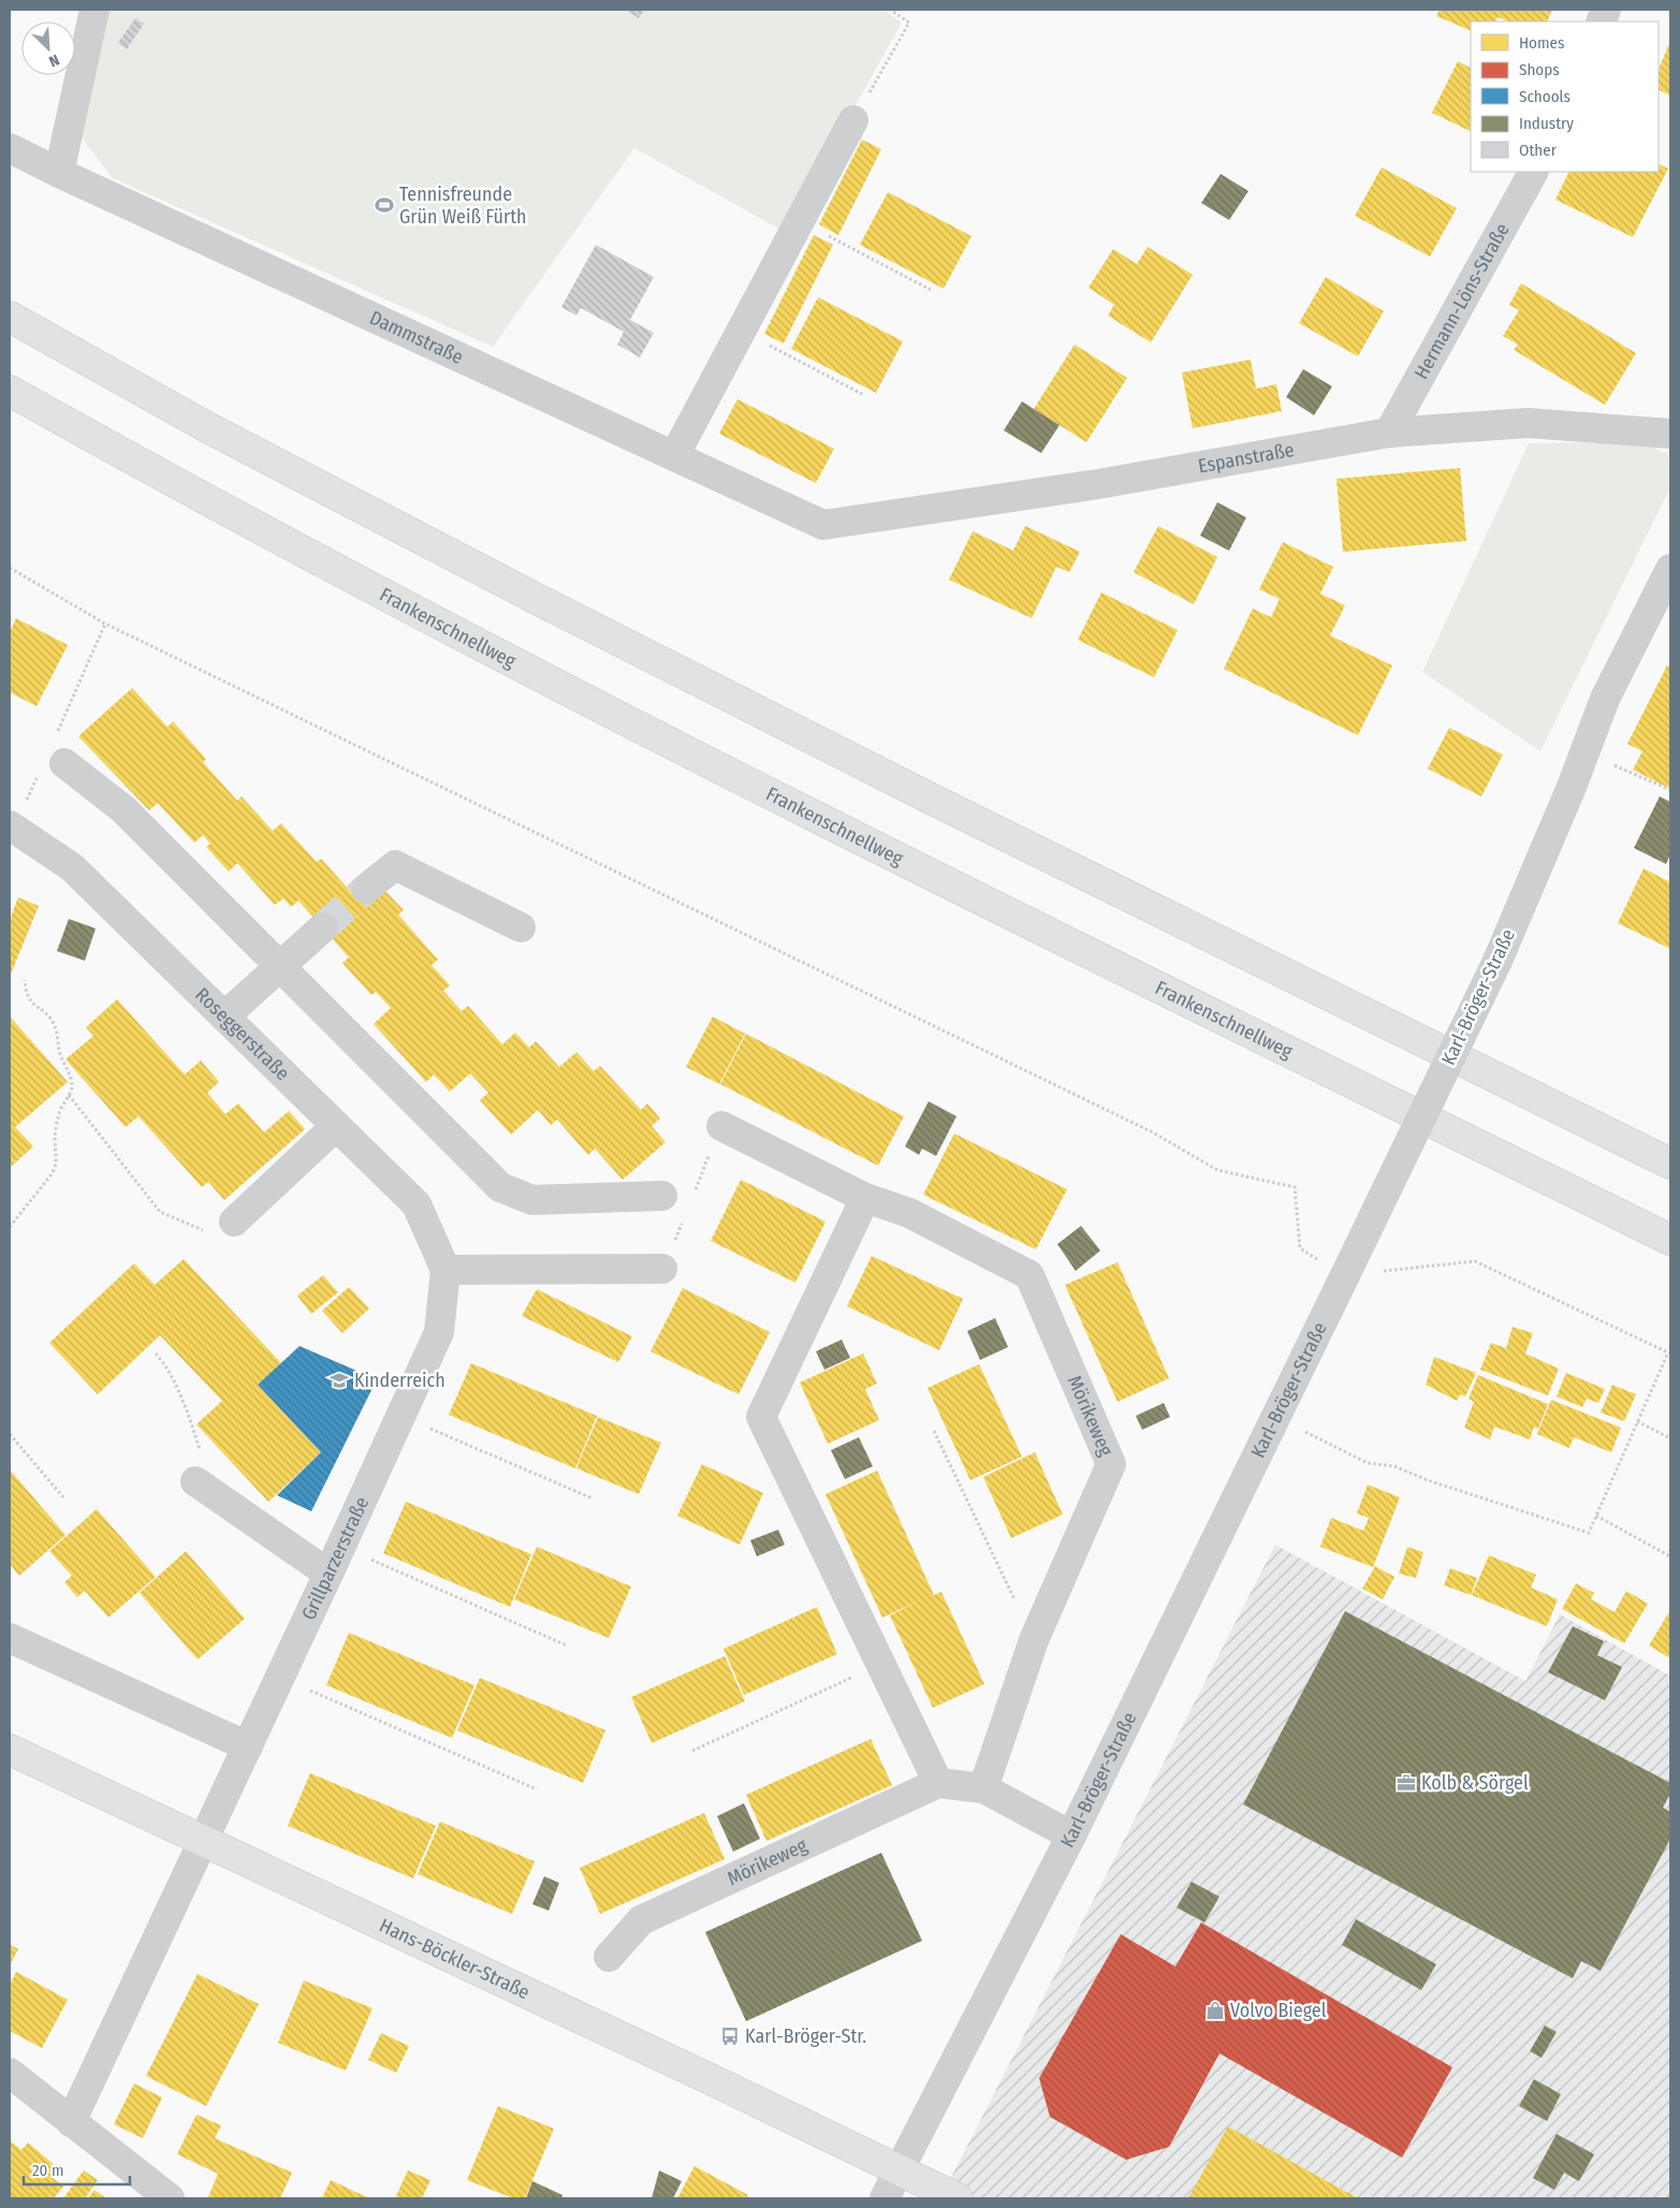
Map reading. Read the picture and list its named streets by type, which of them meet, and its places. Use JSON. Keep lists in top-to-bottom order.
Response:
{
  "streets": {
    "main road": ["Frankenschnellweg", "Hans-Böckler-Straße"],
    "street": [
      "Hermann-Löns-Straße",
      "Dammstraße",
      "Espanstraße",
      "Karl-Bröger-Straße",
      "Roseggerstraße",
      "Mörikeweg",
      "Grillparzerstraße"
    ]
  },
  "crossings": [
    ["Hermann-Löns-Straße", "Espanstraße"],
    ["Dammstraße", "Espanstraße"],
    ["Karl-Bröger-Straße", "Hans-Böckler-Straße"],
    ["Roseggerstraße", "Grillparzerstraße"],
    ["Grillparzerstraße", "Hans-Böckler-Straße"]
  ],
  "places": {
    "sports": ["Tennisfreunde Grün Weiß Fürth"],
    "school or university": ["Kinderreich"],
    "office": ["Kolb & Sörgel"],
    "shop": ["Volvo Biegel"],
    "bus stop": ["Karl-Bröger-Str."]
  },
  "legend": [
    "Homes",
    "Shops",
    "Schools",
    "Industry",
    "Other"
  ],
  "scale_bar": "20 m",
  "north": "bottom right"
}
